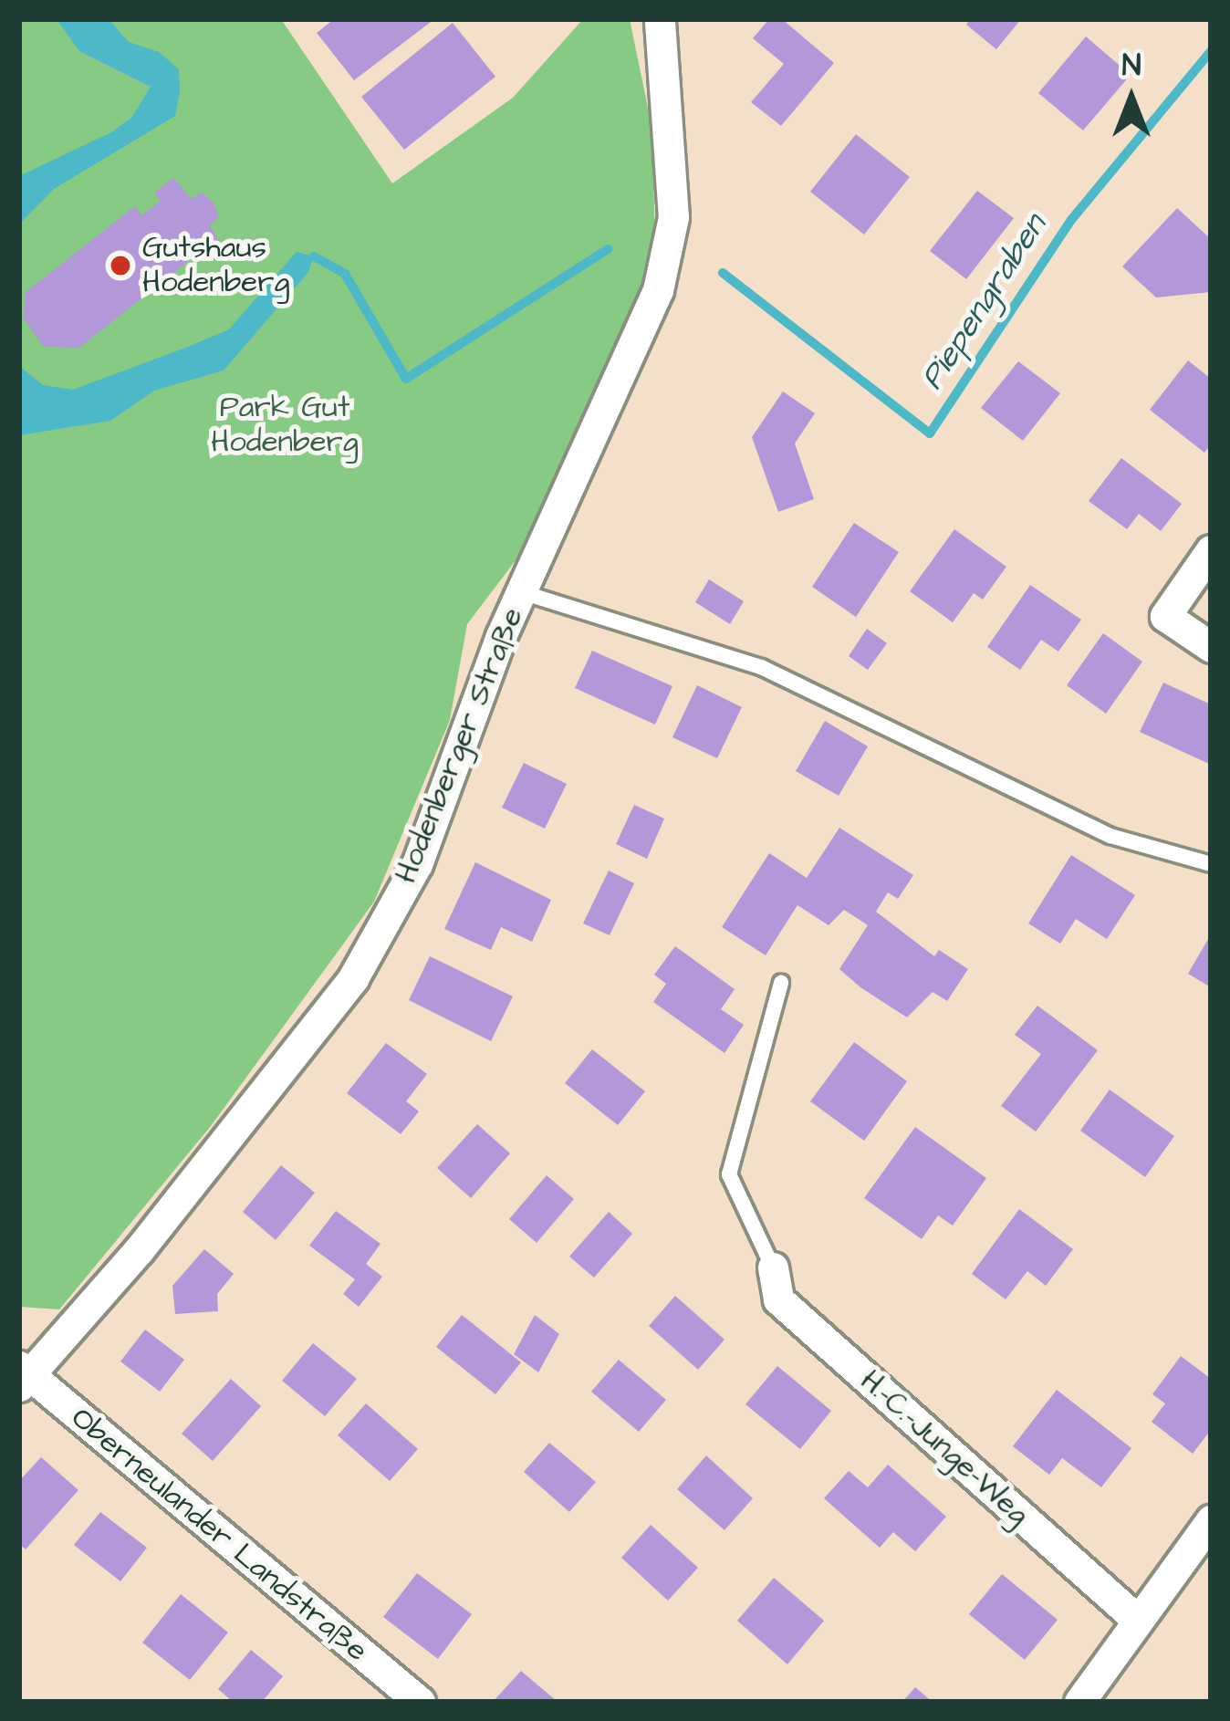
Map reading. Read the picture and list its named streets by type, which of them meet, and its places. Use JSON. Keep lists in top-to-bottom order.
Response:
{
  "streets": {
    "street": ["Hodenberger Straße", "H.-C.-Junge-Weg", "Oberneulander Landstraße"]
  },
  "crossings": [
    ["Hodenberger Straße", "Oberneulander Landstraße"]
  ],
  "water": ["Piepengraben"],
  "parks": ["Park Gut Hodenberg"],
  "places": ["Gutshaus Hodenberg"],
  "north": "top"
}
